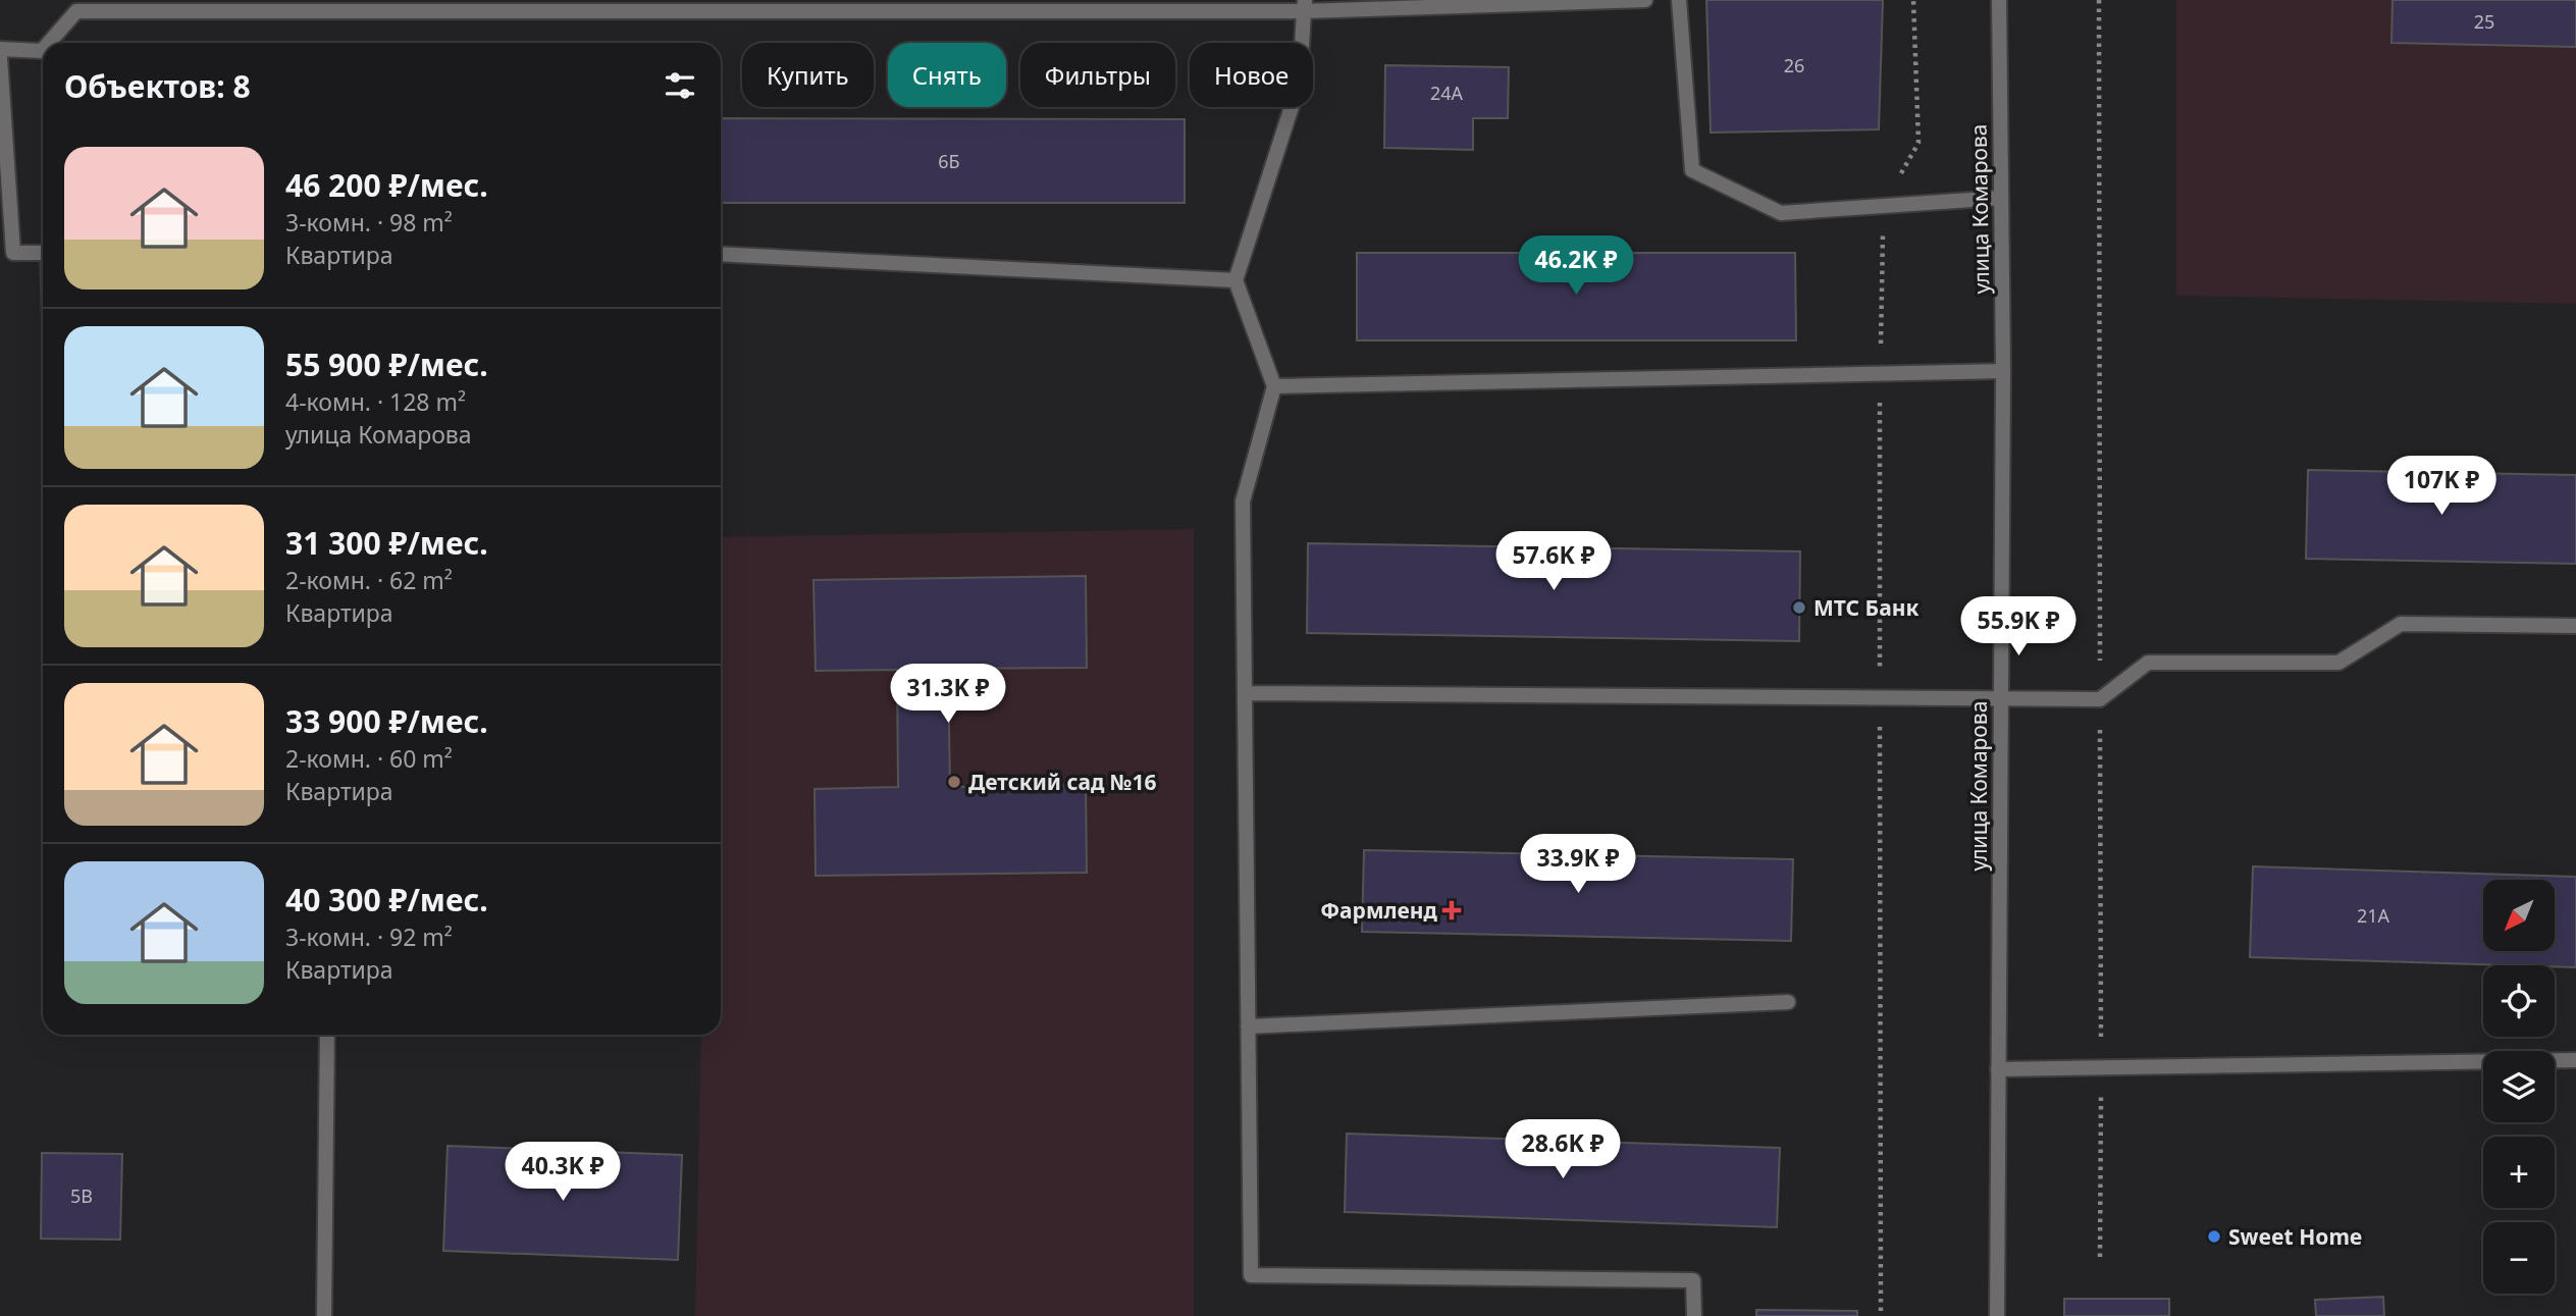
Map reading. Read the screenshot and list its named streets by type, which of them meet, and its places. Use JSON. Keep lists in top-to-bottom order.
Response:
{
  "streets": {
    "street": ["улица Комарова"]
  },
  "places": {
    "other": ["МТС Банк", "Детский сад №16", "Sweet Home"],
    "health": ["Фармленд"]
  },
  "house_numbers": [
    "25",
    "26",
    "24А",
    "6Б",
    "21А",
    "5В"
  ],
  "north": "bottom left",
  "page": {
    "chip": [
      "Купить",
      "Снять",
      "Фильтры",
      "Новое"
    ],
    "heading": "Объектов: 8",
    "list": [
      {
        "name": "46 200 ₽/мес.",
        "note": "3-комн. · 98 m² · Квартира"
      },
      {
        "name": "55 900 ₽/мес.",
        "note": "4-комн. · 128 m² · улица Комарова"
      },
      {
        "name": "31 300 ₽/мес.",
        "note": "2-комн. · 62 m² · Квартира"
      },
      {
        "name": "33 900 ₽/мес.",
        "note": "2-комн. · 60 m² · Квартира"
      },
      {
        "name": "40 300 ₽/мес.",
        "note": "3-комн. · 92 m² · Квартира"
      }
    ],
    "price": [
      "46.2K ₽",
      "107K ₽",
      "57.6K ₽",
      "55.9K ₽",
      "31.3K ₽",
      "33.9K ₽",
      "28.6K ₽",
      "40.3K ₽"
    ],
    "map_buttons": ["+", "−"]
  }
}
